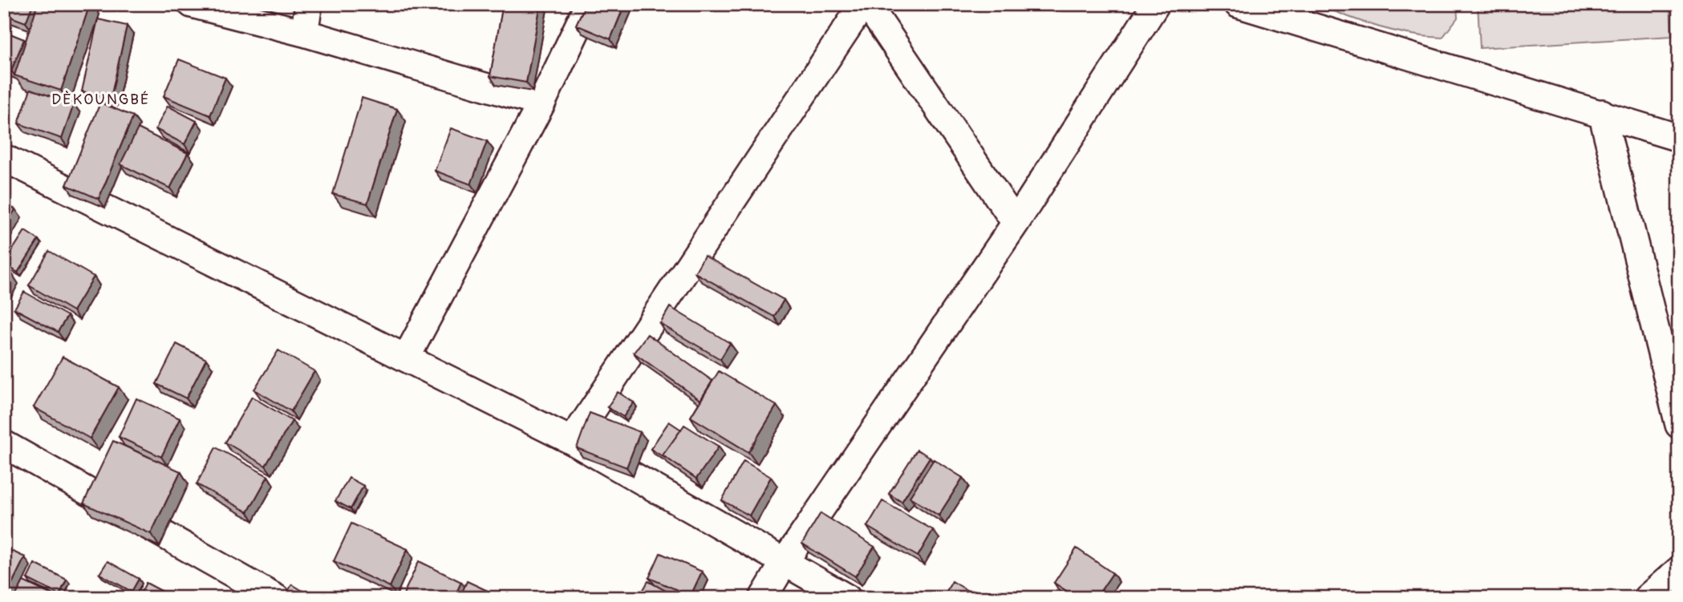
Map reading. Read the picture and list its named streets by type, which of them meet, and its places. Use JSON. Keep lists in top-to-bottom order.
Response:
{
  "districts": ["DÈKOUNGBÉ"]
}
